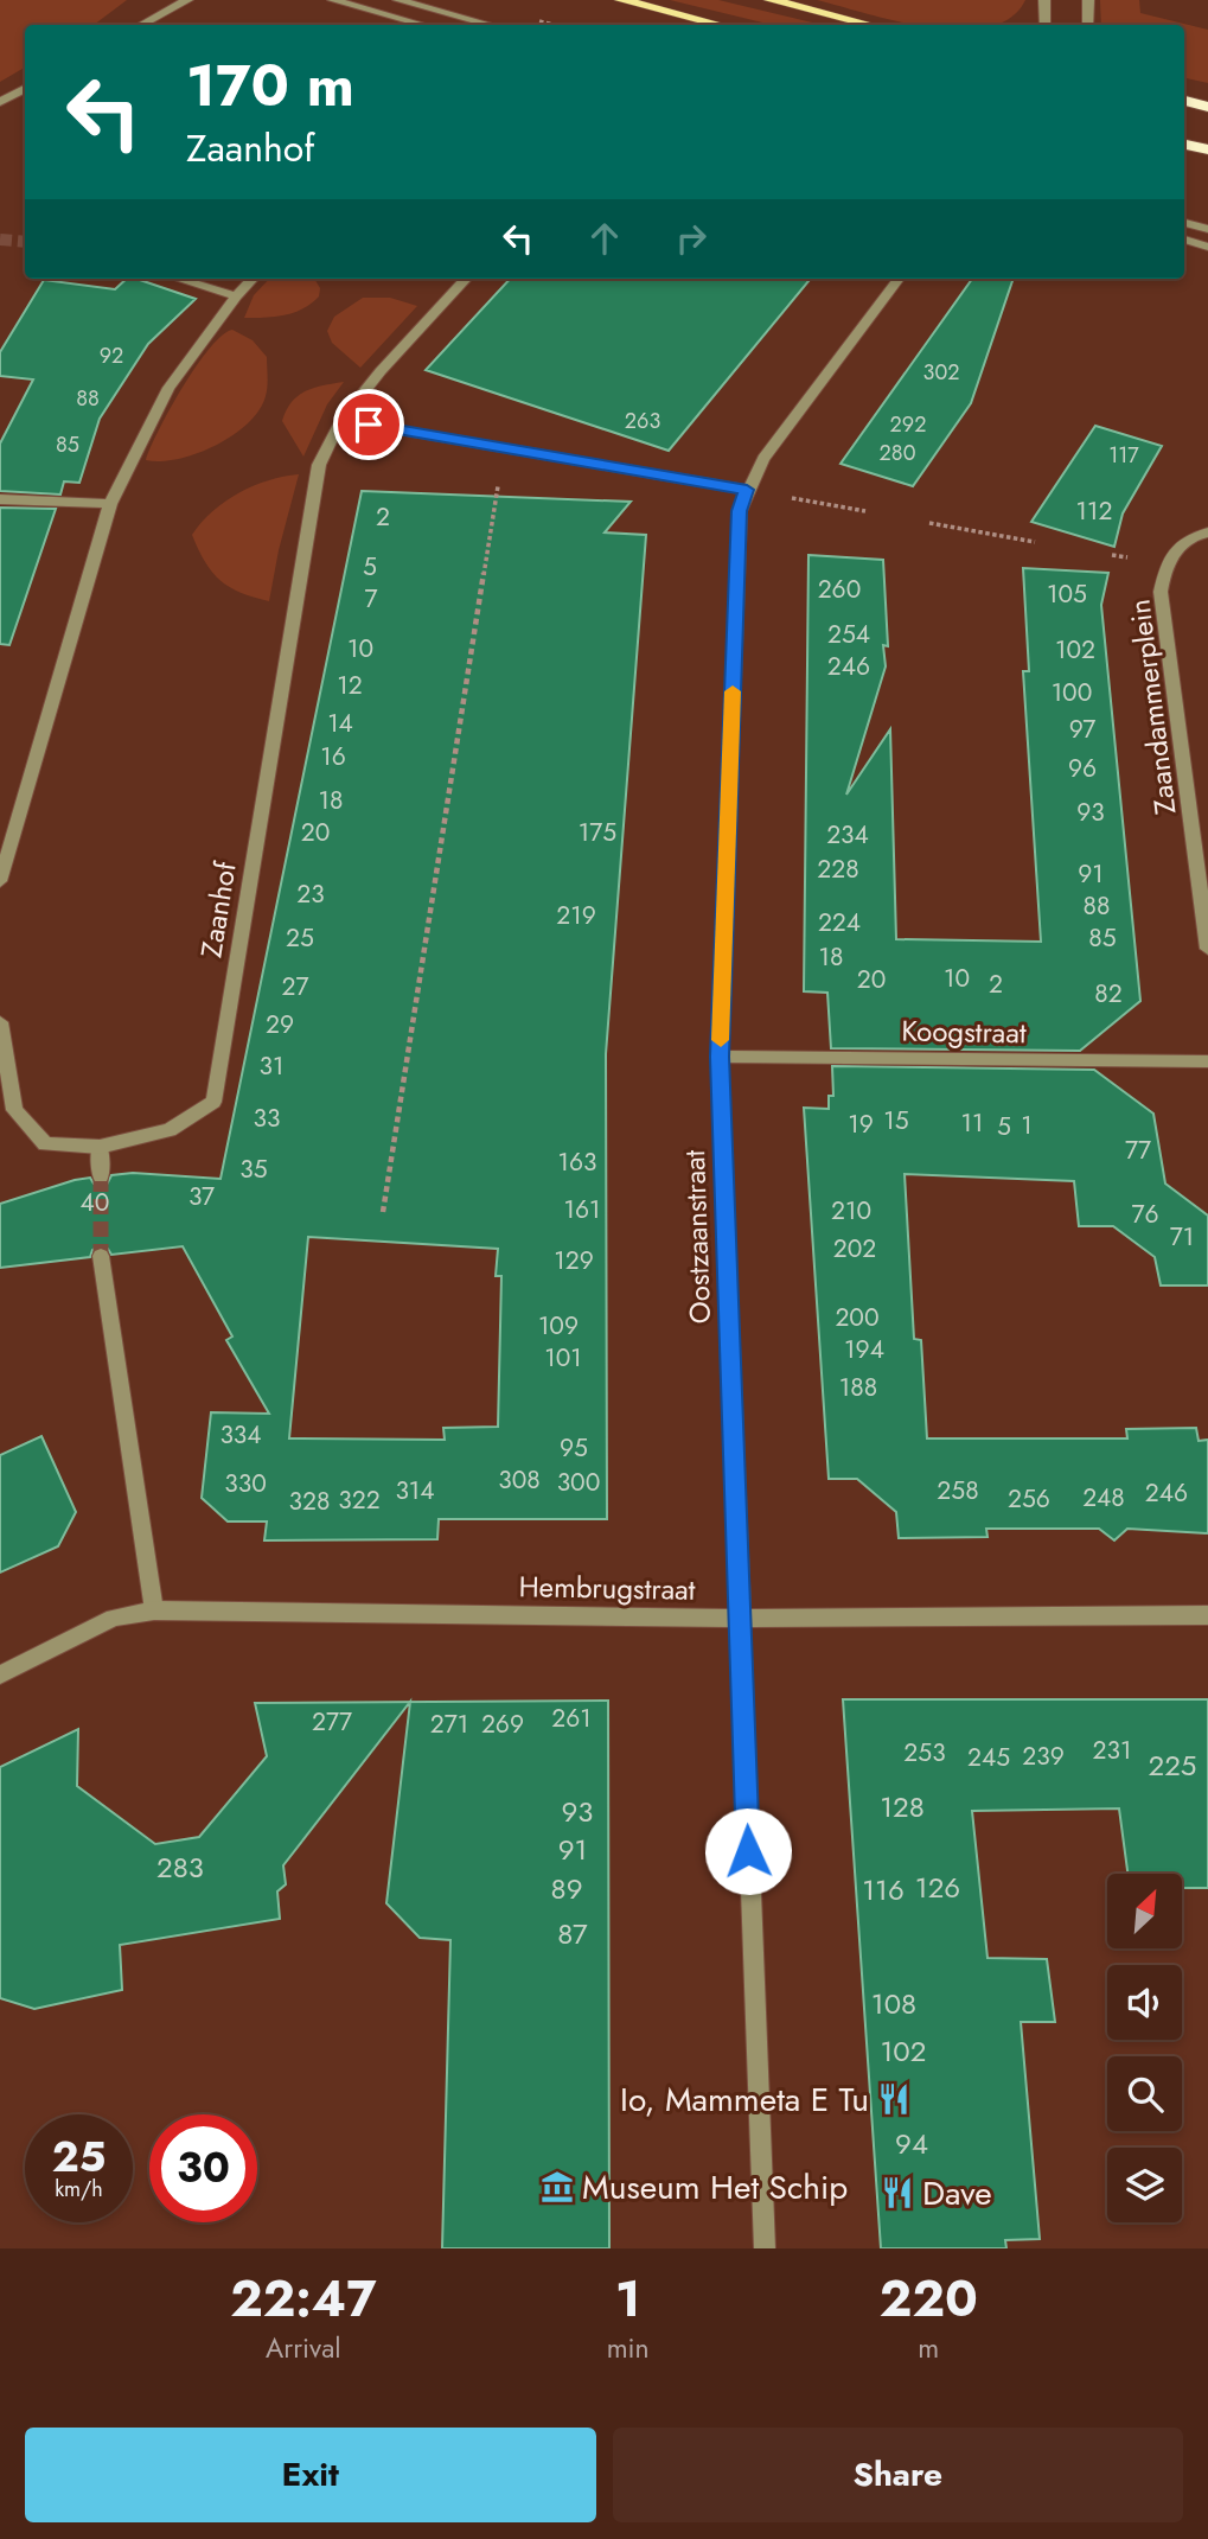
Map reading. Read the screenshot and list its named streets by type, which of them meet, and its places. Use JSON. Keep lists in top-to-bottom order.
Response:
{
  "streets": {
    "street": [
      "Zaandammerplein",
      "Zaanhof",
      "Koogstraat",
      "Oostzaanstraat",
      "Hembrugstraat"
    ]
  },
  "crossings": [
    ["Koogstraat", "Oostzaanstraat"],
    ["Oostzaanstraat", "Hembrugstraat"]
  ],
  "places": {
    "restaurant": ["Io, Mammeta E Tu", "Dave"],
    "museum": ["Museum Het Schip"]
  },
  "house_numbers": [
    "92",
    "302",
    "88",
    "263",
    "292",
    "85",
    "280",
    "117",
    "112",
    "2",
    "5",
    "260",
    "105",
    "7",
    "254",
    "10",
    "102",
    "246",
    "12",
    "100",
    "14",
    "97",
    "16",
    "96",
    "18",
    "93",
    "20",
    "175",
    "234",
    "228",
    "91",
    "23",
    "88",
    "219",
    "224",
    "25",
    "85",
    "18",
    "10",
    "20",
    "2",
    "27",
    "82",
    "29",
    "31",
    "33",
    "15",
    "11",
    "19",
    "1",
    "5",
    "77",
    "163",
    "35",
    "37",
    "40",
    "161",
    "210",
    "76",
    "71",
    "202",
    "129",
    "200",
    "109",
    "194",
    "101",
    "188",
    "334",
    "95",
    "308",
    "300",
    "330",
    "314",
    "258",
    "246",
    "248",
    "256",
    "322",
    "328",
    "261",
    "277",
    "271",
    "269",
    "231",
    "253",
    "239",
    "245",
    "225",
    "128",
    "93",
    "91",
    "283",
    "126",
    "89",
    "116",
    "87",
    "108",
    "102",
    "94"
  ],
  "north": "top right",
  "page": {
    "turn": ["170 m", "Zaanhof"],
    "speed": "25 km/h",
    "limit": "30",
    "eta": [
      "22:47",
      "Arrival",
      "1",
      "min",
      "220",
      "m"
    ],
    "buttons": ["Exit", "Share"]
  }
}
